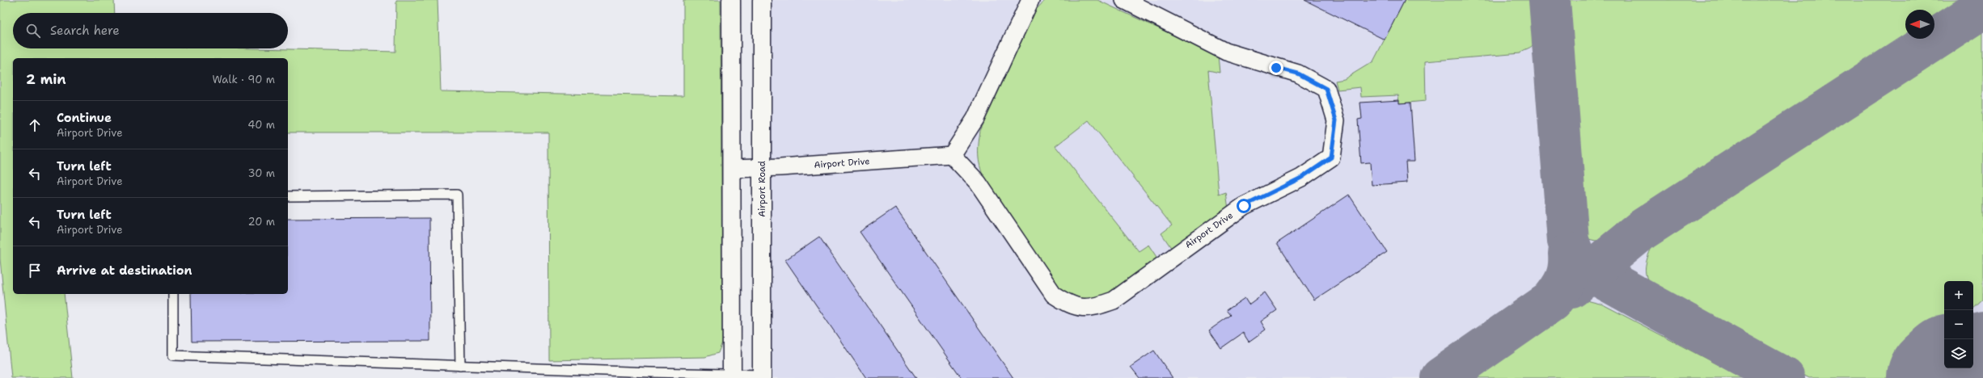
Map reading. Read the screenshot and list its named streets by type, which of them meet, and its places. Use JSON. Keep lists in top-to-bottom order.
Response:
{
  "streets": {
    "main road": ["Airport Road"],
    "street": ["Airport Drive"]
  },
  "crossings": [
    ["Airport Drive", "Airport Road"]
  ],
  "north": "left",
  "page": {
    "search": "Search here",
    "heading": ["2 min", "Walk · 90 m"],
    "list": [
      ["Continue", "Airport Drive", "40 m"],
      ["Turn left", "Airport Drive", "30 m"],
      ["Turn left", "Airport Drive", "20 m"],
      "Arrive at destination"
    ],
    "map_buttons": ["+", "−"]
  }
}
